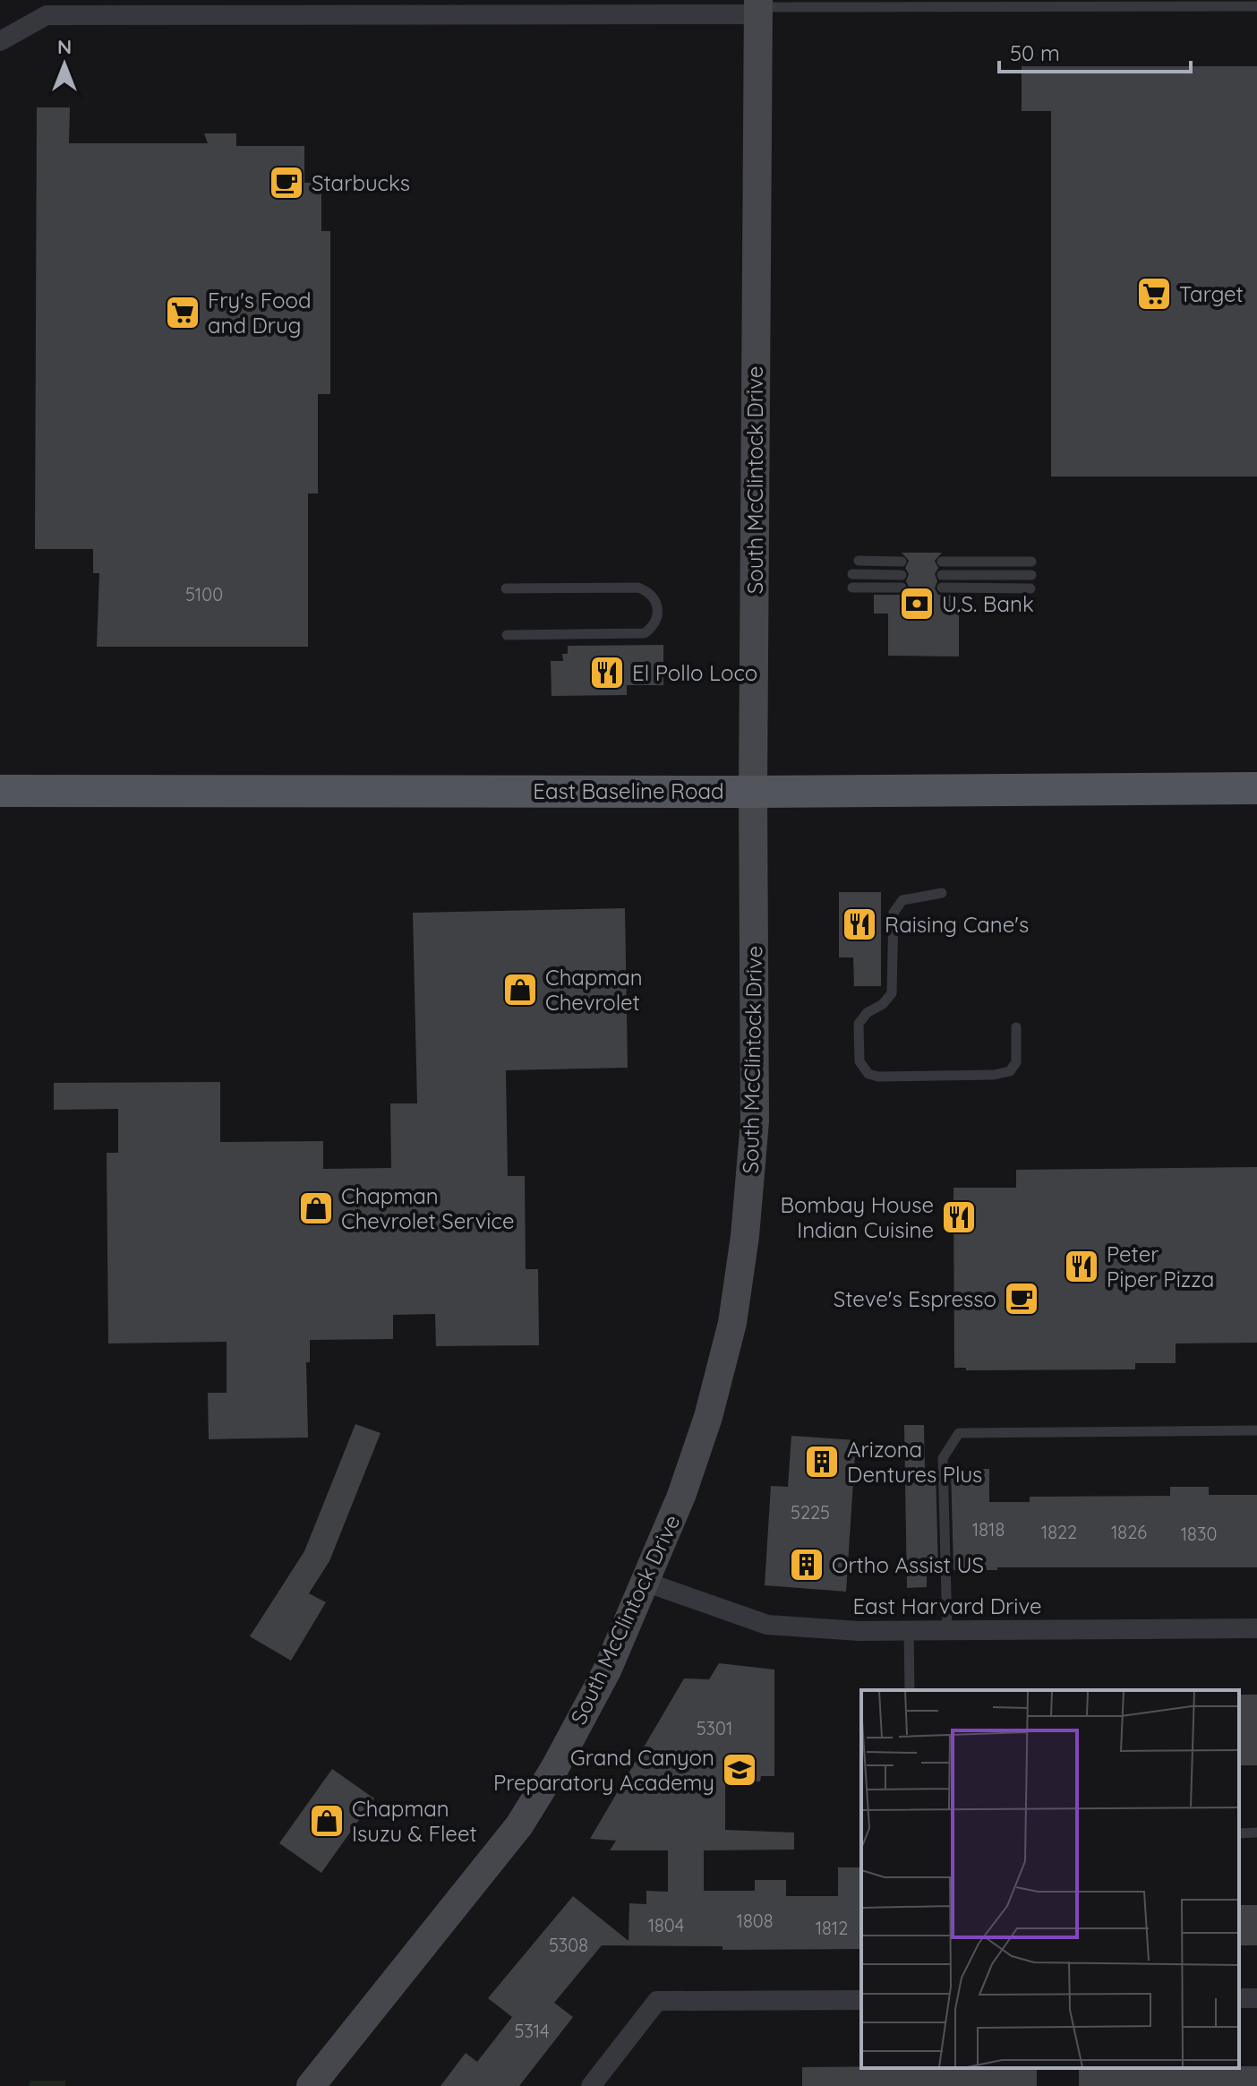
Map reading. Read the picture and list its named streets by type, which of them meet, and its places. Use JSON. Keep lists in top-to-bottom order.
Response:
{
  "streets": {
    "main road": ["South McClintock Drive", "East Baseline Road"],
    "street": ["East Harvard Drive"]
  },
  "crossings": [
    ["South McClintock Drive", "East Baseline Road"],
    ["South McClintock Drive", "East Harvard Drive"]
  ],
  "places": {
    "cafe": ["Starbucks", "Steve's Espresso"],
    "supermarket": ["Target", "Fry's Food and Drug"],
    "bank": ["U.S. Bank"],
    "restaurant": [
      "El Pollo Loco",
      "Raising Cane's",
      "Bombay House Indian Cuisine",
      "Peter Piper Pizza"
    ],
    "shop": ["Chapman Chevrolet", "Chapman Chevrolet Service", "Chapman Isuzu & Fleet"],
    "building": ["Arizona Dentures Plus", "Ortho Assist US"],
    "school or university": ["Grand Canyon Preparatory Academy"]
  },
  "house_numbers": [
    "5100",
    "5225",
    "1818",
    "1822",
    "1826",
    "1830",
    "5301",
    "1808",
    "1804",
    "1812",
    "5308",
    "5314"
  ],
  "scale_bar": "50 m",
  "north": "top"
}
